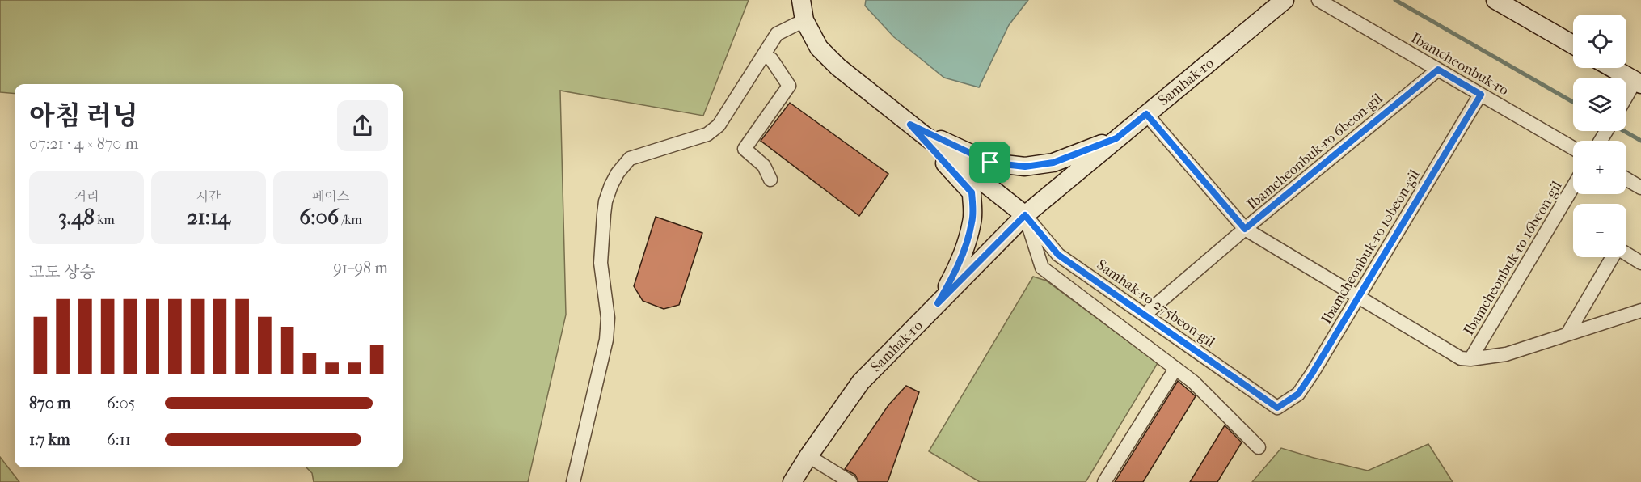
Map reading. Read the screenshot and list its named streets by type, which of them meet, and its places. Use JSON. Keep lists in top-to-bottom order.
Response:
{
  "streets": {
    "street": [
      "Ibamcheonbuk-ro",
      "Samhak-ro",
      "Ibamcheonbuk-ro 6beon-gil",
      "Ibamcheonbuk-ro 10beon-gil",
      "Ibamcheonbuk-ro 16beon-gil",
      "Samhak-ro 275beon-gil"
    ]
  },
  "crossings": [
    ["Ibamcheonbuk-ro", "Ibamcheonbuk-ro 6beon-gil"],
    ["Ibamcheonbuk-ro", "Ibamcheonbuk-ro 10beon-gil"],
    ["Samhak-ro", "Samhak-ro 275beon-gil"],
    ["Ibamcheonbuk-ro 6beon-gil", "Samhak-ro 275beon-gil"],
    ["Ibamcheonbuk-ro 10beon-gil", "Samhak-ro 275beon-gil"]
  ],
  "page": {
    "map_buttons": ["+", "−"],
    "heading": ["아침 러닝", "07:21 · 4 × 870 m"],
    "stats": [
      ["거리", "3.48 km"],
      ["시간", "21:14"],
      ["페이스", "6:06 /km"]
    ],
    "chart": ["고도 상승", "91–98 m"],
    "list": [
      {
        "name": "870 m",
        "note": "6:05"
      },
      {
        "name": "1.7 km",
        "note": "6:11"
      }
    ]
  }
}
